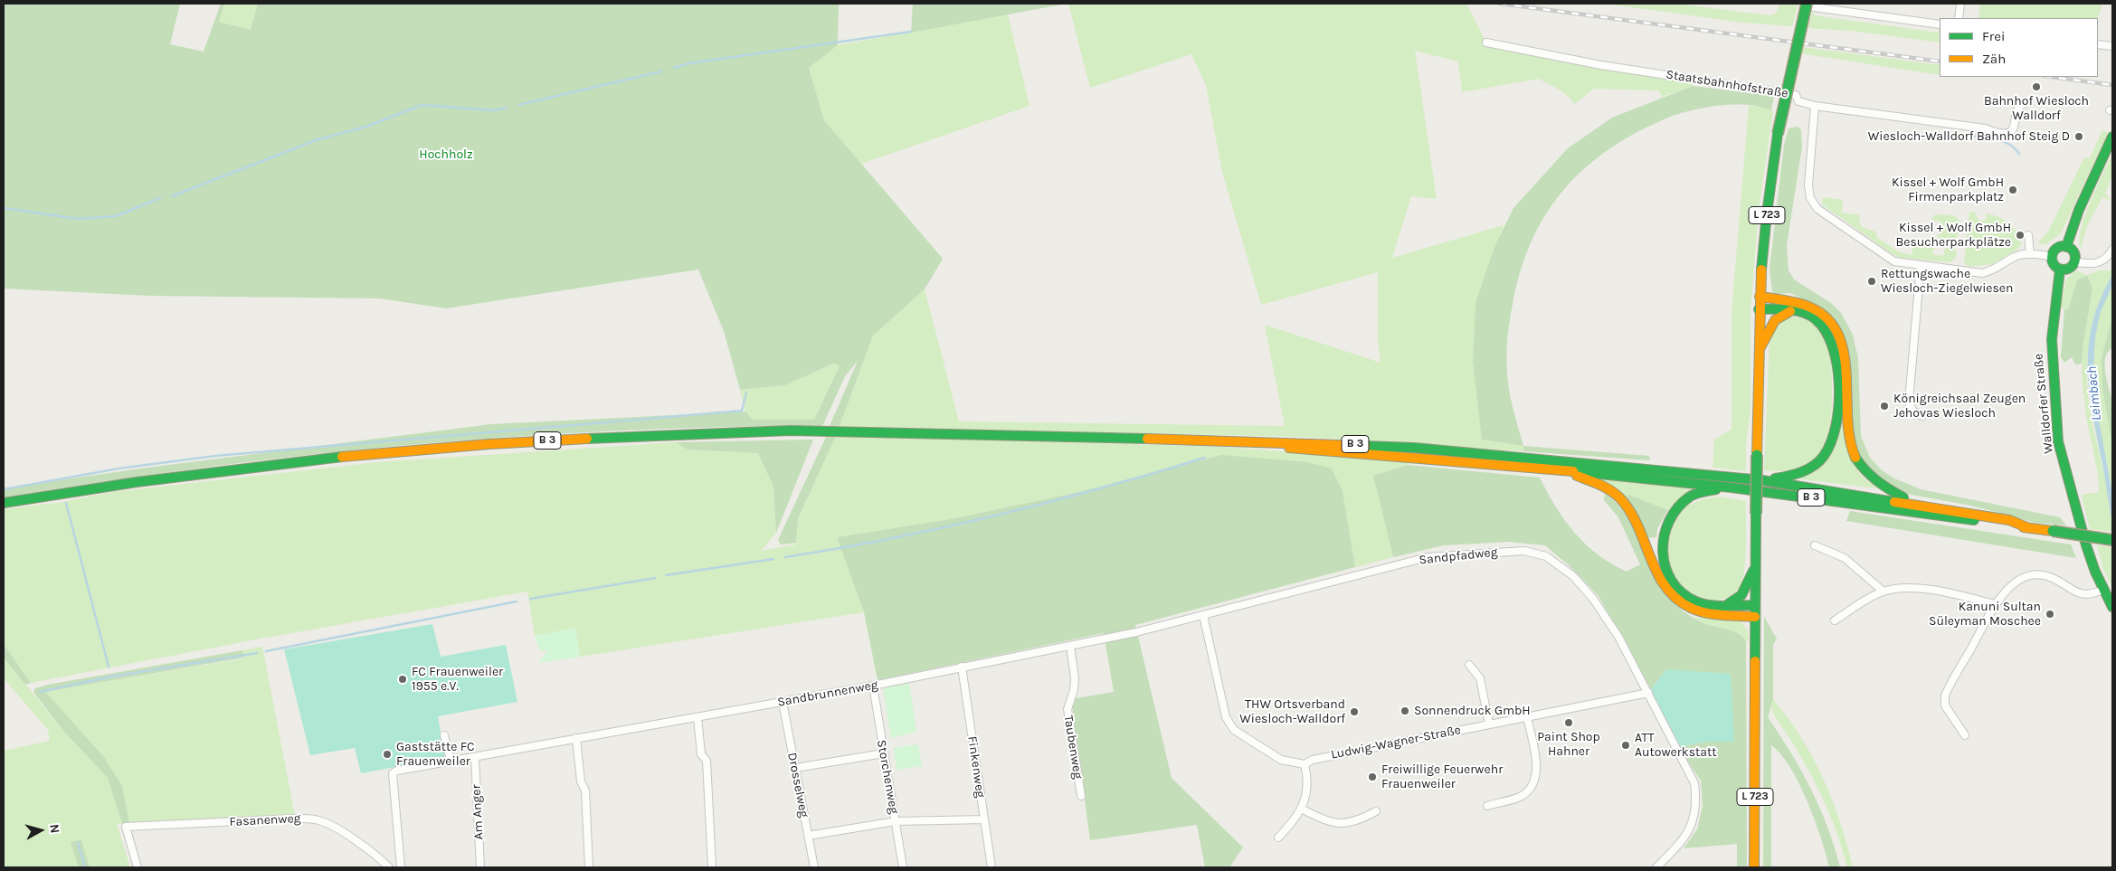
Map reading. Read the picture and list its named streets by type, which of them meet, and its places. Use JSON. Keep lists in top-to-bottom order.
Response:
{
  "streets": {
    "main road": ["L 723", "Walldorfer Straße", "B 3"],
    "street": [
      "Staatsbahnhofstraße",
      "Sandpfadweg",
      "Sandbrunnenweg",
      "Ludwig-Wagner-Straße",
      "Taubenweg",
      "Finkenweg",
      "Storchenweg",
      "Drosselweg",
      "Am Anger",
      "Fasanenweg"
    ]
  },
  "crossings": [
    ["Sandpfadweg", "Sandbrunnenweg"],
    ["Sandpfadweg", "Ludwig-Wagner-Straße"],
    ["Sandbrunnenweg", "Taubenweg"],
    ["Sandbrunnenweg", "Finkenweg"],
    ["Sandbrunnenweg", "Storchenweg"],
    ["Sandbrunnenweg", "Drosselweg"],
    ["Sandbrunnenweg", "Am Anger"]
  ],
  "water": ["Leimbach"],
  "parks": ["Hochholz"],
  "places": [
    "Bahnhof Wiesloch Walldorf",
    "Wiesloch-Walldorf Bahnhof Steig D",
    "Kissel + Wolf GmbH Firmenparkplatz",
    "Kissel + Wolf GmbH Besucherparkplätze",
    "Rettungswache Wiesloch-Ziegelwiesen",
    "Königreichsaal Zeugen Jehovas Wiesloch",
    "Kanuni Sultan Süleyman Moschee",
    "FC Frauenweiler 1955 e.V.",
    "Sonnendruck GmbH",
    "THW Ortsverband Wiesloch-Walldorf",
    "Paint Shop Hahner",
    "ATT Autowerkstatt",
    "Gaststätte FC Frauenweiler",
    "Freiwillige Feuerwehr Frauenweiler"
  ],
  "legend": ["Frei", "Zäh"],
  "north": "right"
}
